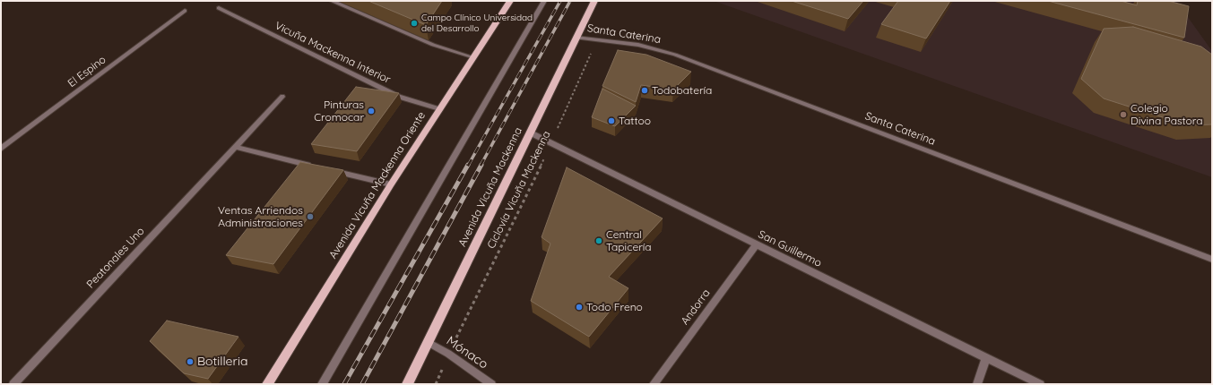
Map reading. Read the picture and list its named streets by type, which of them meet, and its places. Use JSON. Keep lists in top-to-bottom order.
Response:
{
  "streets": {
    "main road": ["Avenida Vicuña Mackenna Oriente", "Avenida Vicuña Mackenna"],
    "street": [
      "Santa Caterina",
      "Vicuña Mackenna Interior",
      "El Espino",
      "San Guillermo",
      "Peatonales Uno",
      "Andorra",
      "Mónaco"
    ],
    "path": ["Ciclovía Vicuña Mackenna"]
  },
  "crossings": [
    ["Santa Caterina", "Avenida Vicuña Mackenna"],
    ["Santa Caterina", "Ciclovía Vicuña Mackenna"],
    ["Vicuña Mackenna Interior", "Avenida Vicuña Mackenna Oriente"],
    ["Avenida Vicuña Mackenna", "San Guillermo"],
    ["Avenida Vicuña Mackenna", "Mónaco"],
    ["Ciclovía Vicuña Mackenna", "San Guillermo"],
    ["Ciclovía Vicuña Mackenna", "Mónaco"],
    ["San Guillermo", "Andorra"]
  ],
  "places": [
    "Campo Clínico Universidad del Desarrollo",
    "Todobatería",
    "Pinturas Cromocar",
    "Colegio Divina Pastora",
    "Tattoo",
    "Ventas Arriendos Administraciones",
    "Central Tapicería",
    "Todo Freno",
    "Botilleria"
  ]
}
